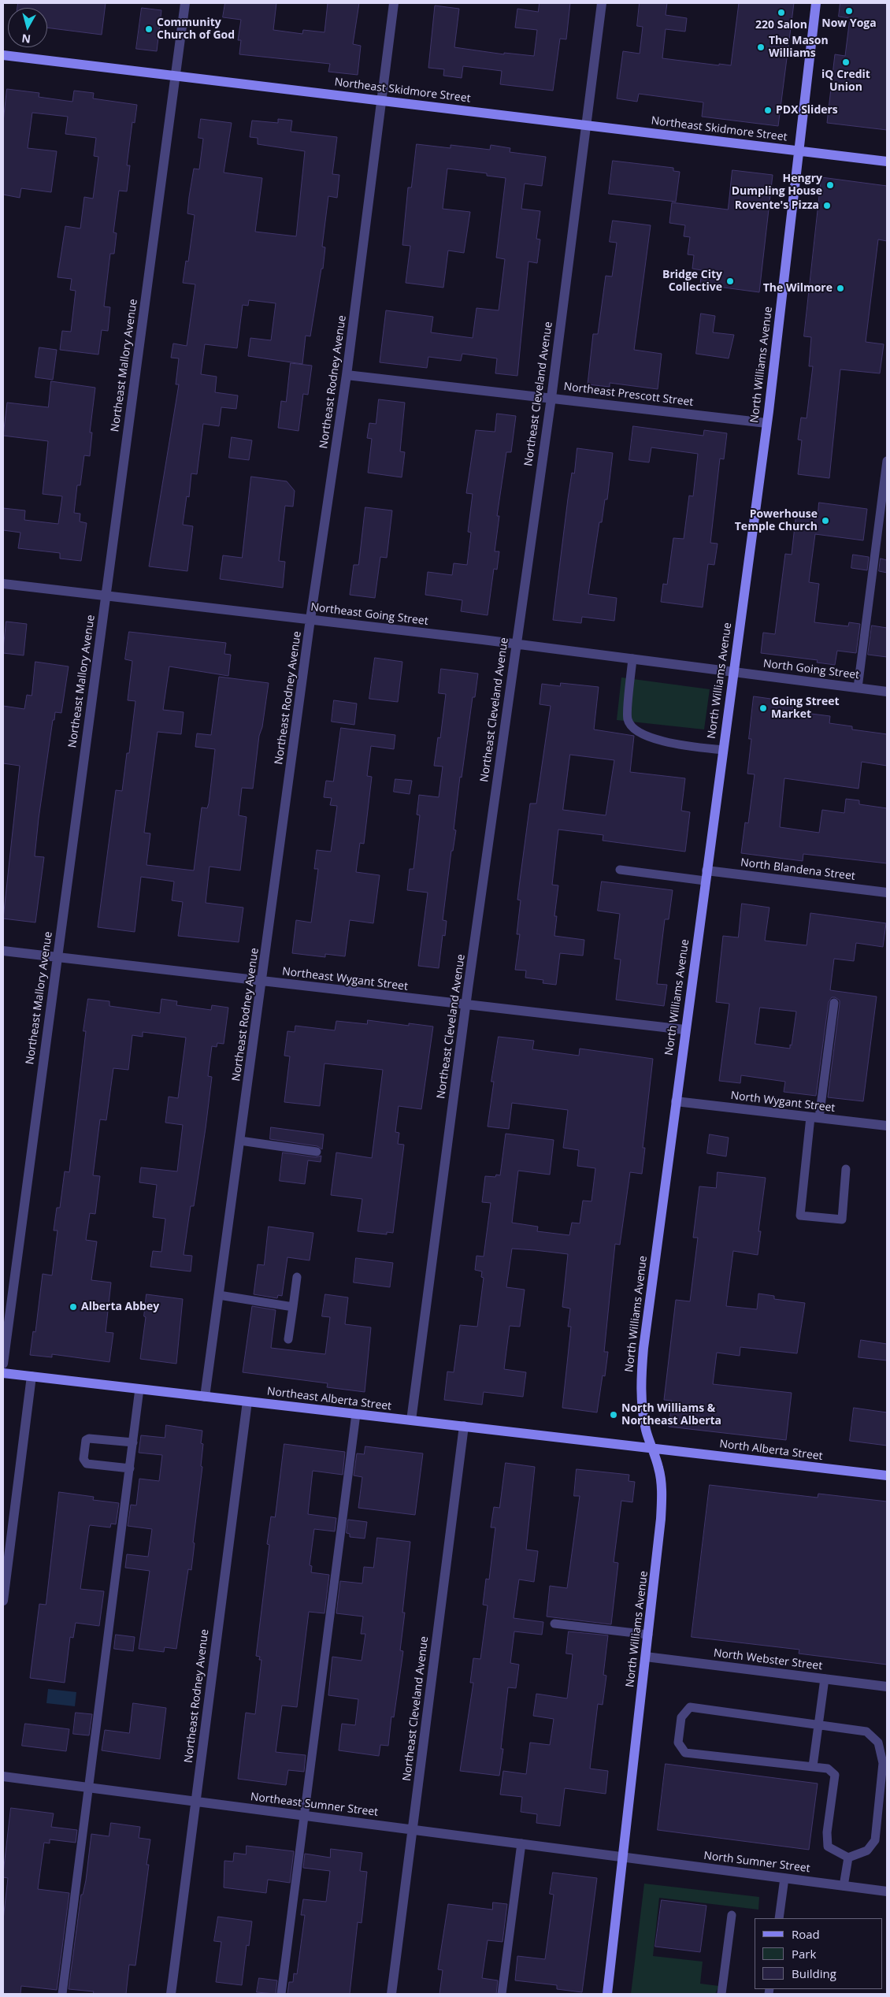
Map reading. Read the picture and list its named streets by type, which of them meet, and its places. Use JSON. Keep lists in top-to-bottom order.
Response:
{
  "streets": {
    "main road": [
      "Northeast Skidmore Street",
      "North Williams Avenue",
      "Northeast Alberta Street",
      "North Alberta Street"
    ],
    "street": [
      "Northeast Mallory Avenue",
      "Northeast Rodney Avenue",
      "Northeast Cleveland Avenue",
      "Northeast Prescott Street",
      "Northeast Going Street",
      "North Going Street",
      "North Blandena Street",
      "Northeast Wygant Street",
      "North Wygant Street",
      "North Webster Street",
      "Northeast Sumner Street",
      "North Sumner Street"
    ]
  },
  "crossings": [
    ["Northeast Skidmore Street", "North Williams Avenue"],
    ["Northeast Skidmore Street", "Northeast Mallory Avenue"],
    ["Northeast Skidmore Street", "Northeast Rodney Avenue"],
    ["Northeast Skidmore Street", "Northeast Cleveland Avenue"],
    ["North Williams Avenue", "Northeast Prescott Street"],
    ["North Williams Avenue", "Northeast Going Street"],
    ["North Williams Avenue", "North Going Street"],
    ["North Williams Avenue", "North Blandena Street"],
    ["North Williams Avenue", "Northeast Wygant Street"],
    ["North Williams Avenue", "North Wygant Street"],
    ["North Williams Avenue", "Northeast Alberta Street"],
    ["North Williams Avenue", "North Alberta Street"],
    ["North Williams Avenue", "North Webster Street"],
    ["North Williams Avenue", "Northeast Sumner Street"],
    ["North Williams Avenue", "North Sumner Street"],
    ["Northeast Mallory Avenue", "Northeast Going Street"],
    ["Northeast Mallory Avenue", "Northeast Wygant Street"],
    ["Northeast Rodney Avenue", "Northeast Prescott Street"],
    ["Northeast Rodney Avenue", "Northeast Going Street"],
    ["Northeast Rodney Avenue", "Northeast Wygant Street"],
    ["Northeast Rodney Avenue", "Northeast Alberta Street"],
    ["Northeast Rodney Avenue", "Northeast Sumner Street"],
    ["Northeast Cleveland Avenue", "Northeast Prescott Street"],
    ["Northeast Cleveland Avenue", "Northeast Going Street"],
    ["Northeast Cleveland Avenue", "Northeast Wygant Street"],
    ["Northeast Cleveland Avenue", "Northeast Alberta Street"],
    ["Northeast Cleveland Avenue", "Northeast Sumner Street"],
    ["Northeast Going Street", "North Going Street"],
    ["Northeast Alberta Street", "North Alberta Street"],
    ["Northeast Sumner Street", "North Sumner Street"]
  ],
  "places": [
    "Now Yoga",
    "220 Salon",
    "Community Church of God",
    "The Mason Williams",
    "iQ Credit Union",
    "PDX Sliders",
    "Hengry Dumpling House",
    "Rovente's Pizza",
    "Bridge City Collective",
    "The Wilmore",
    "Powerhouse Temple Church",
    "Going Street Market",
    "Alberta Abbey",
    "North Williams & Northeast Alberta"
  ],
  "legend": ["Road", "Park", "Building"],
  "north": "bottom"
}
